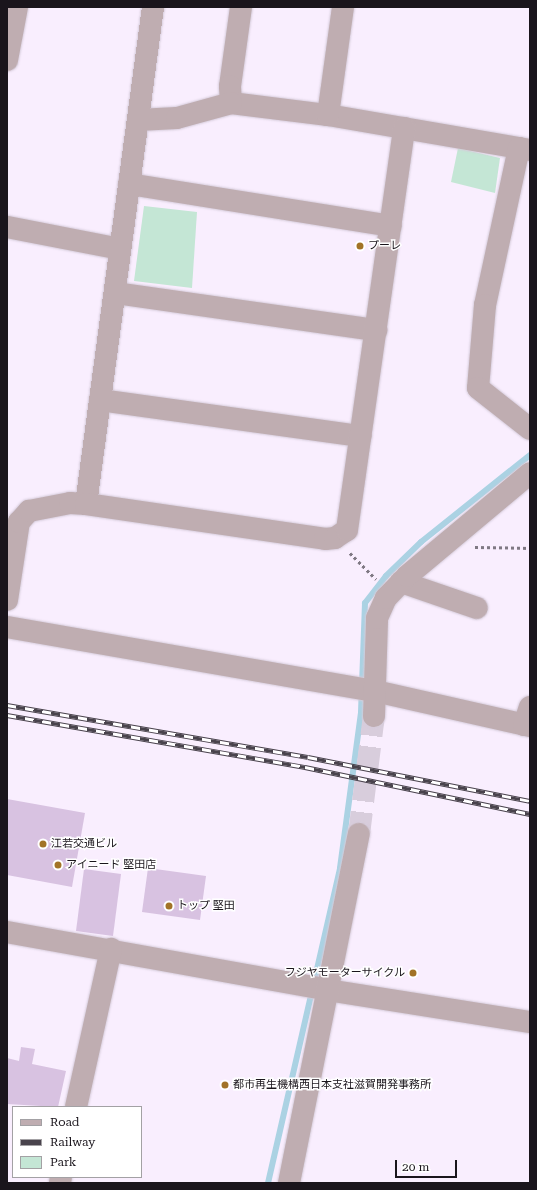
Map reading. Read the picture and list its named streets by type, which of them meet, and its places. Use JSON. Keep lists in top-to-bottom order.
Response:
{
  "places": [
    "プーレ",
    "江若交通ビル",
    "アイニード 堅田店",
    "トップ 堅田",
    "フジヤモーターサイクル",
    "都市再生機構西日本支社滋賀開発事務所"
  ],
  "legend": ["Road", "Railway", "Park"],
  "scale_bar": "20 m"
}
